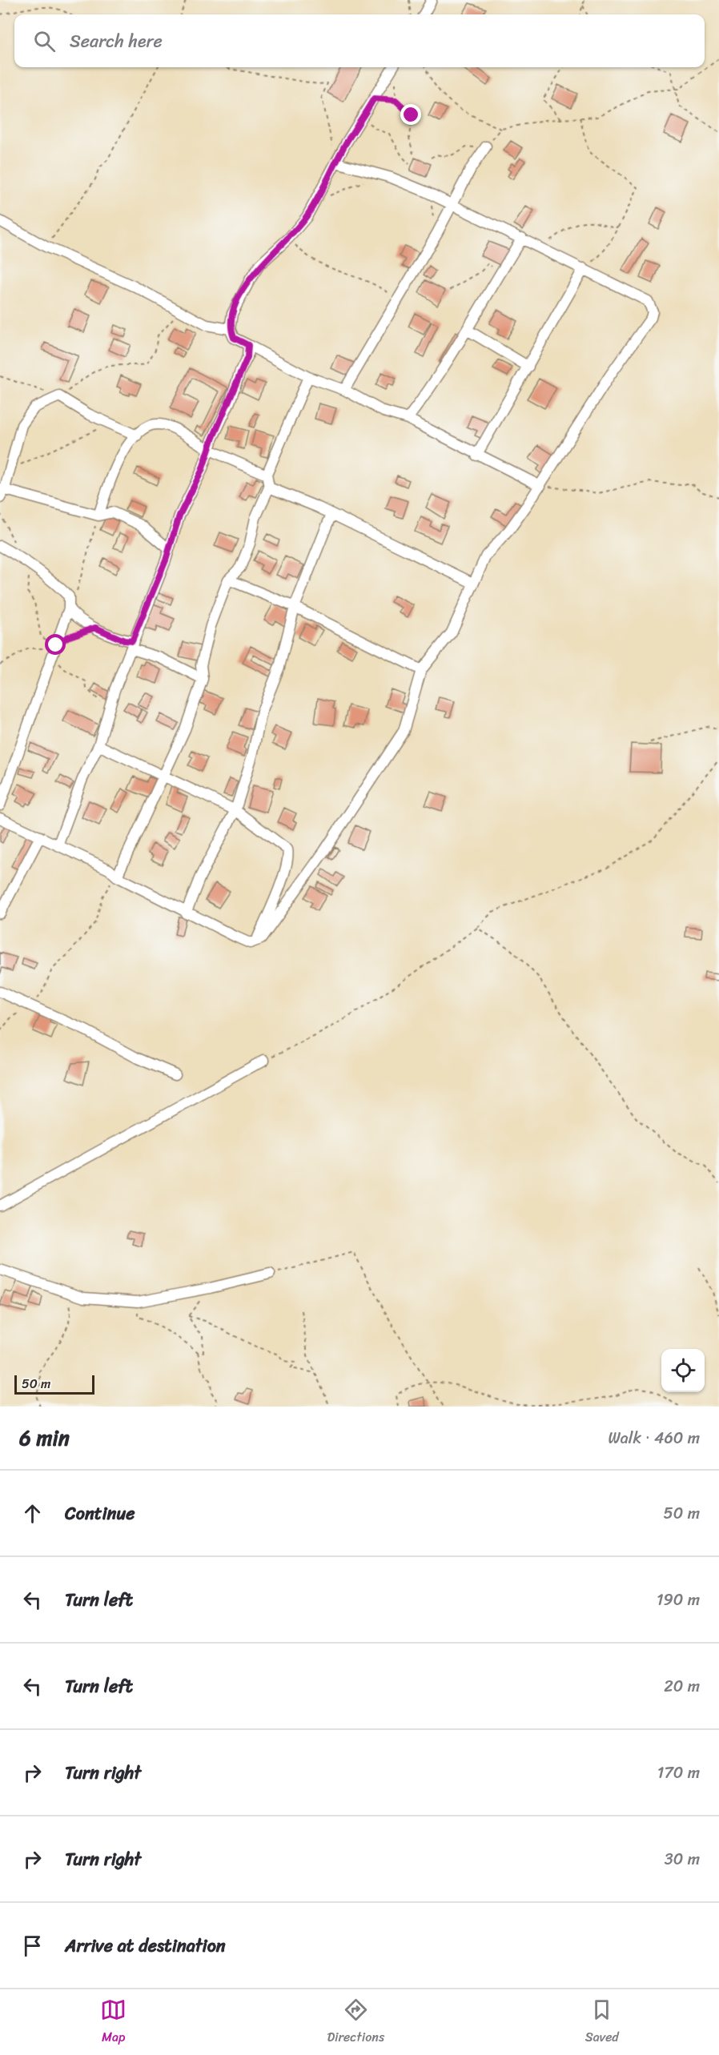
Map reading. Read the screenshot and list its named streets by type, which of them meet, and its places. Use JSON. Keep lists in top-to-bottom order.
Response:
{
  "scale_bar": "50 m",
  "page": {
    "search": "Search here",
    "scale": "50 m",
    "heading": ["6 min", "Walk · 460 m"],
    "list": [
      ["Continue", "50 m"],
      ["Turn left", "190 m"],
      ["Turn left", "20 m"],
      ["Turn right", "170 m"],
      ["Turn right", "30 m"],
      "Arrive at destination"
    ],
    "nav": ["Map", "Directions", "Saved"]
  }
}
